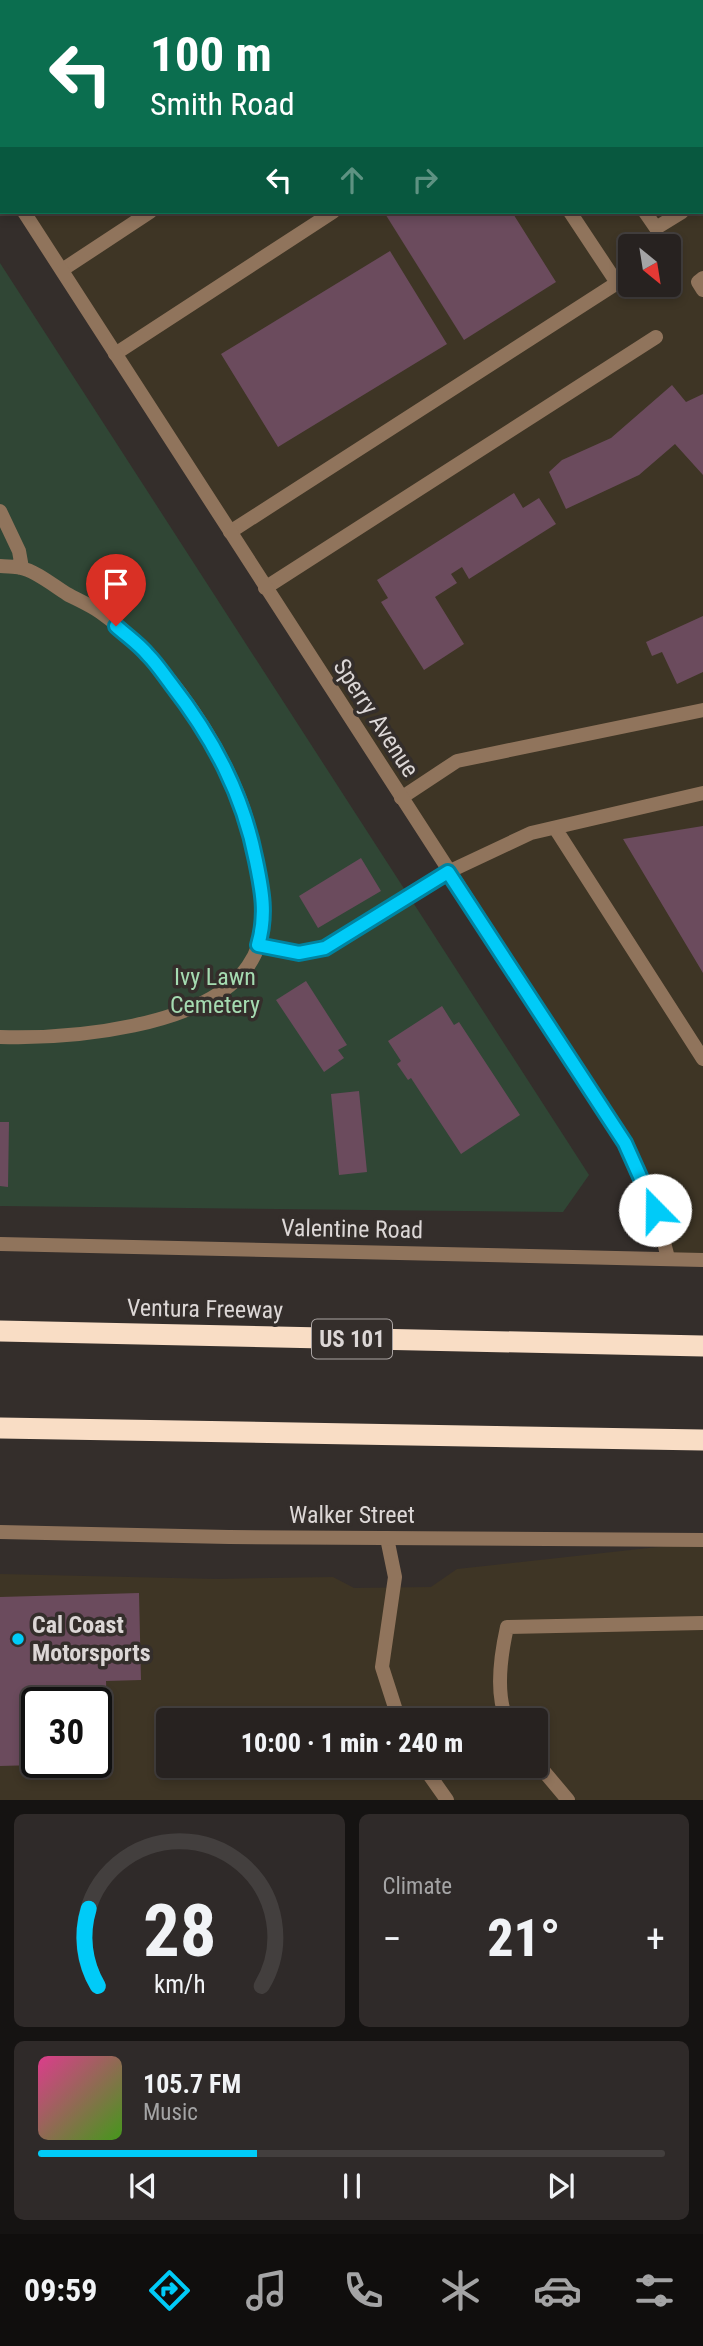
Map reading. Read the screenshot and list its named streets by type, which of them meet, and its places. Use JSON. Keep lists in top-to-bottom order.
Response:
{
  "streets": {
    "highway": ["Ventura Freeway", "US 101"],
    "street": ["Sperry Avenue", "Valentine Road", "Walker Street"]
  },
  "crossings": [
    ["Sperry Avenue", "Valentine Road"]
  ],
  "parks": ["Ivy Lawn Cemetery"],
  "places": ["Cal Coast Motorsports"],
  "north": "bottom right",
  "page": {
    "turn": ["100 m", "Smith Road"],
    "limit": "30",
    "trip": "10:00 · 1 min · 240 m",
    "tile": "Climate",
    "heat": ["−", "21°", "+"],
    "song": ["105.7 FM", "Music"],
    "tabs": "09:59",
    "gauge": ["28", "km/h"]
  }
}
